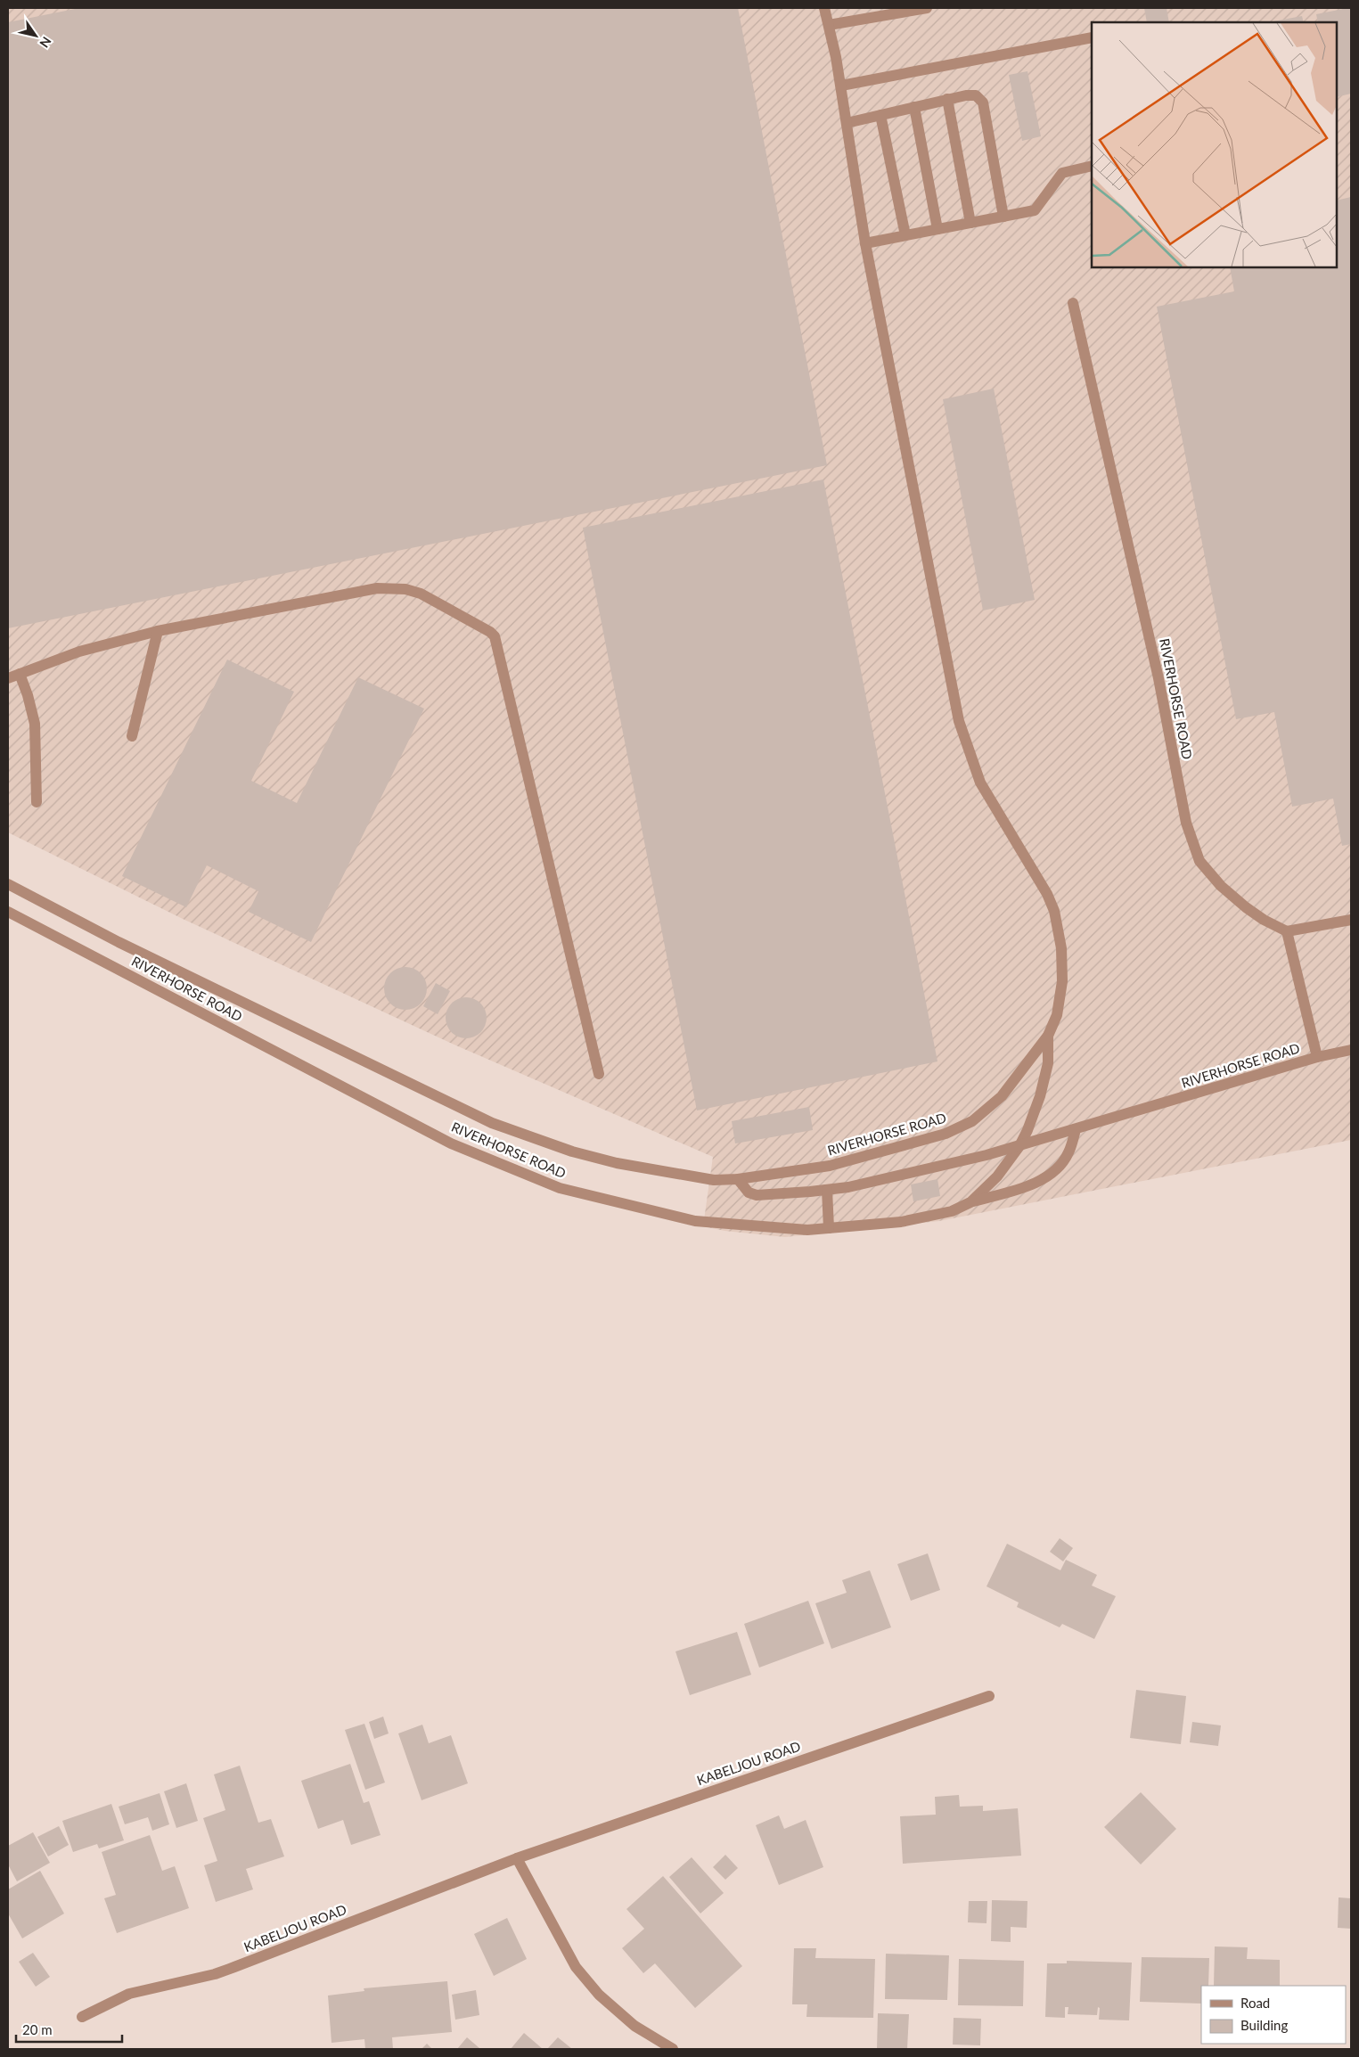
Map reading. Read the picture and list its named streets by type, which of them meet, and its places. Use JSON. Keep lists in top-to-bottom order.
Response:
{
  "streets": {
    "street": ["RIVERHORSE ROAD", "KABELJOU ROAD"]
  },
  "legend": ["Road", "Building"],
  "scale_bar": "20 m",
  "north": "bottom right"
}
